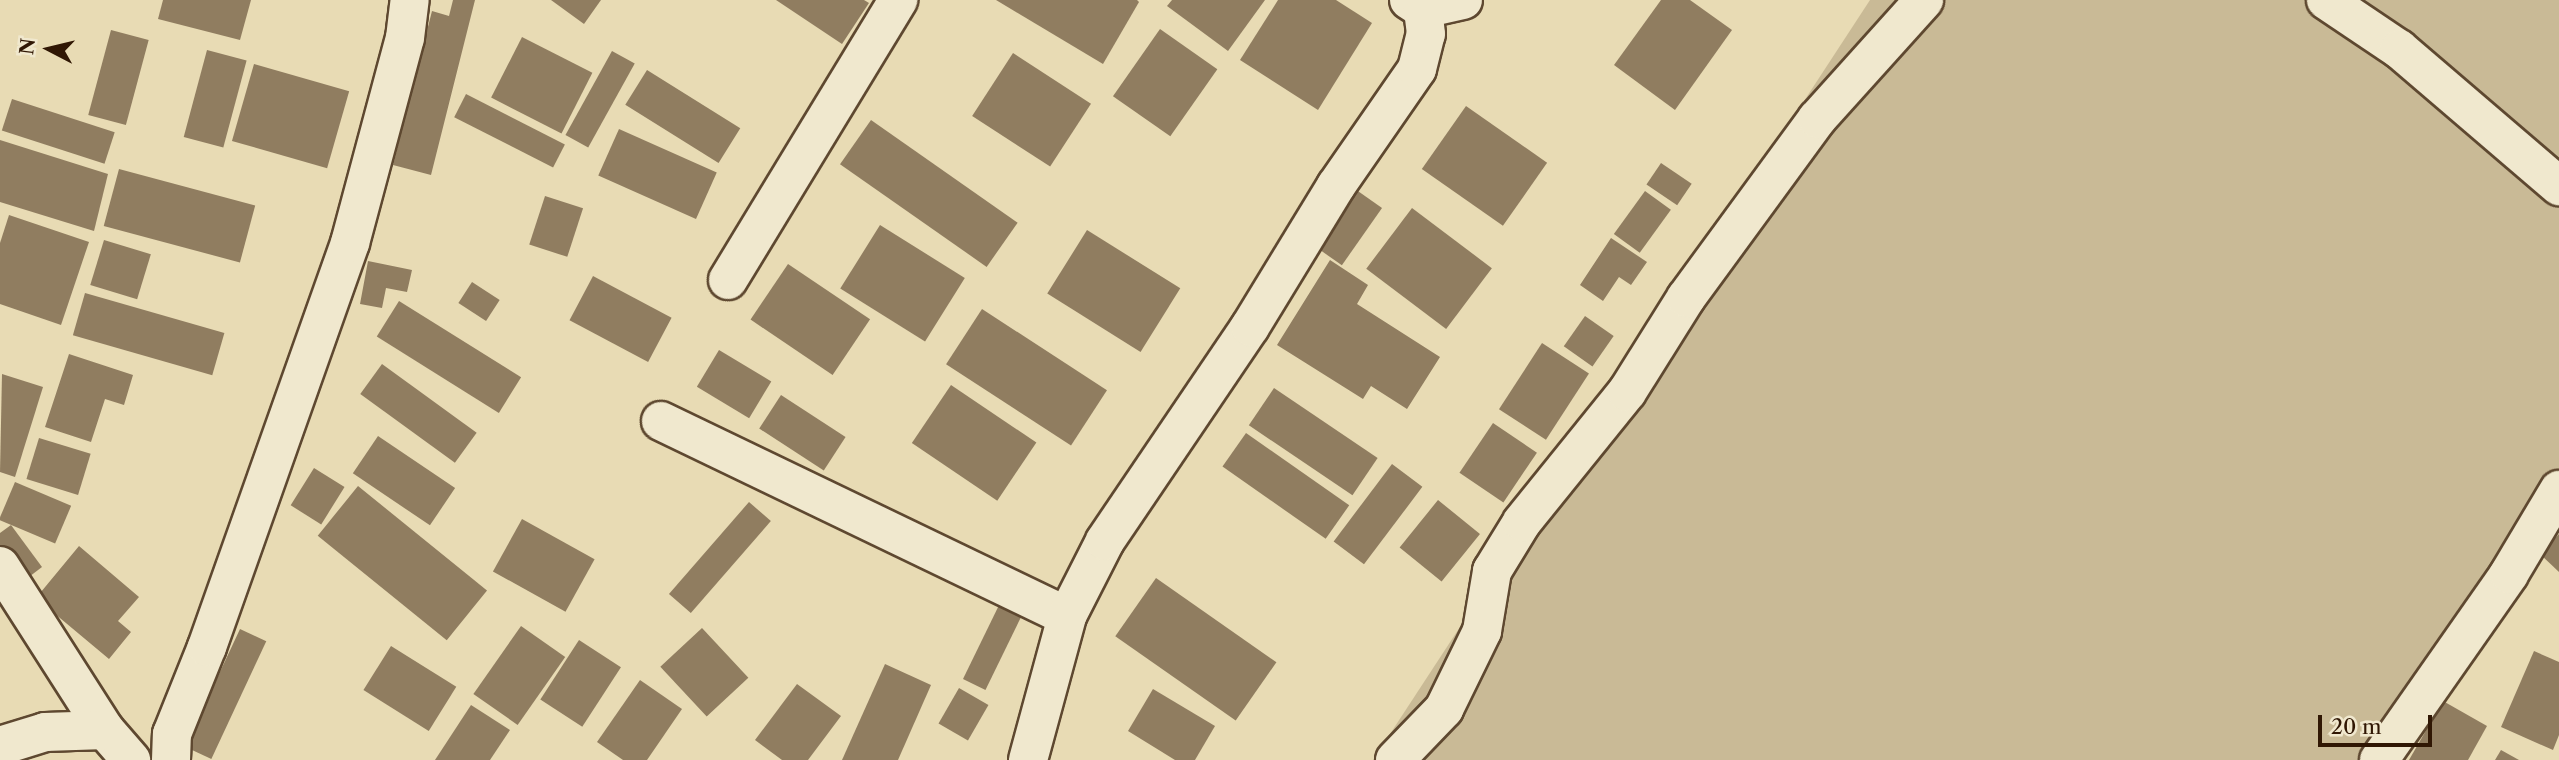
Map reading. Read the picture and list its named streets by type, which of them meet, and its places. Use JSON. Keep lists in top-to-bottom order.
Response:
{
  "scale_bar": "20 m",
  "north": "left"
}
